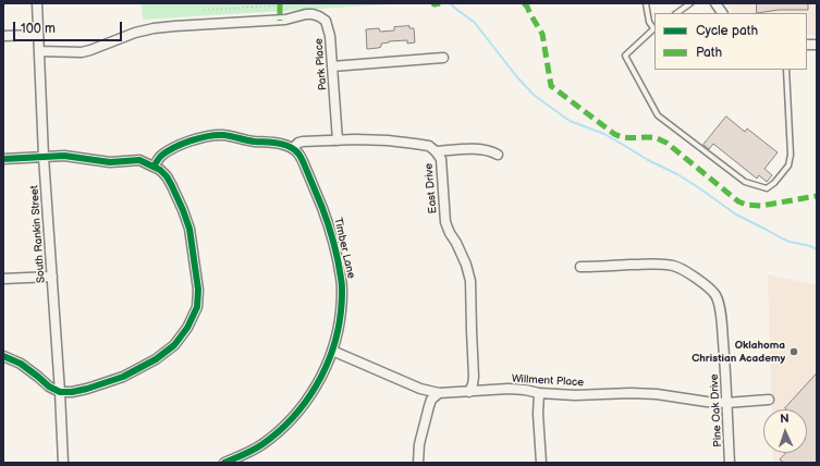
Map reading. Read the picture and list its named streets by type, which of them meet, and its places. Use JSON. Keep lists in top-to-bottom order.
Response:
{
  "streets": {
    "street": [
      "Park Place",
      "East Drive",
      "South Rankin Street",
      "Timber Lane",
      "Willment Place",
      "Pine Oak Drive"
    ]
  },
  "crossings": [
    ["Park Place", "East Drive"],
    ["Park Place", "South Rankin Street"],
    ["East Drive", "Timber Lane"],
    ["East Drive", "Willment Place"],
    ["Timber Lane", "Willment Place"],
    ["Willment Place", "Pine Oak Drive"]
  ],
  "places": ["Oklahoma Christian Academy"],
  "legend": ["Cycle path", "Path"],
  "scale_bar": "100 m",
  "north": "top"
}
